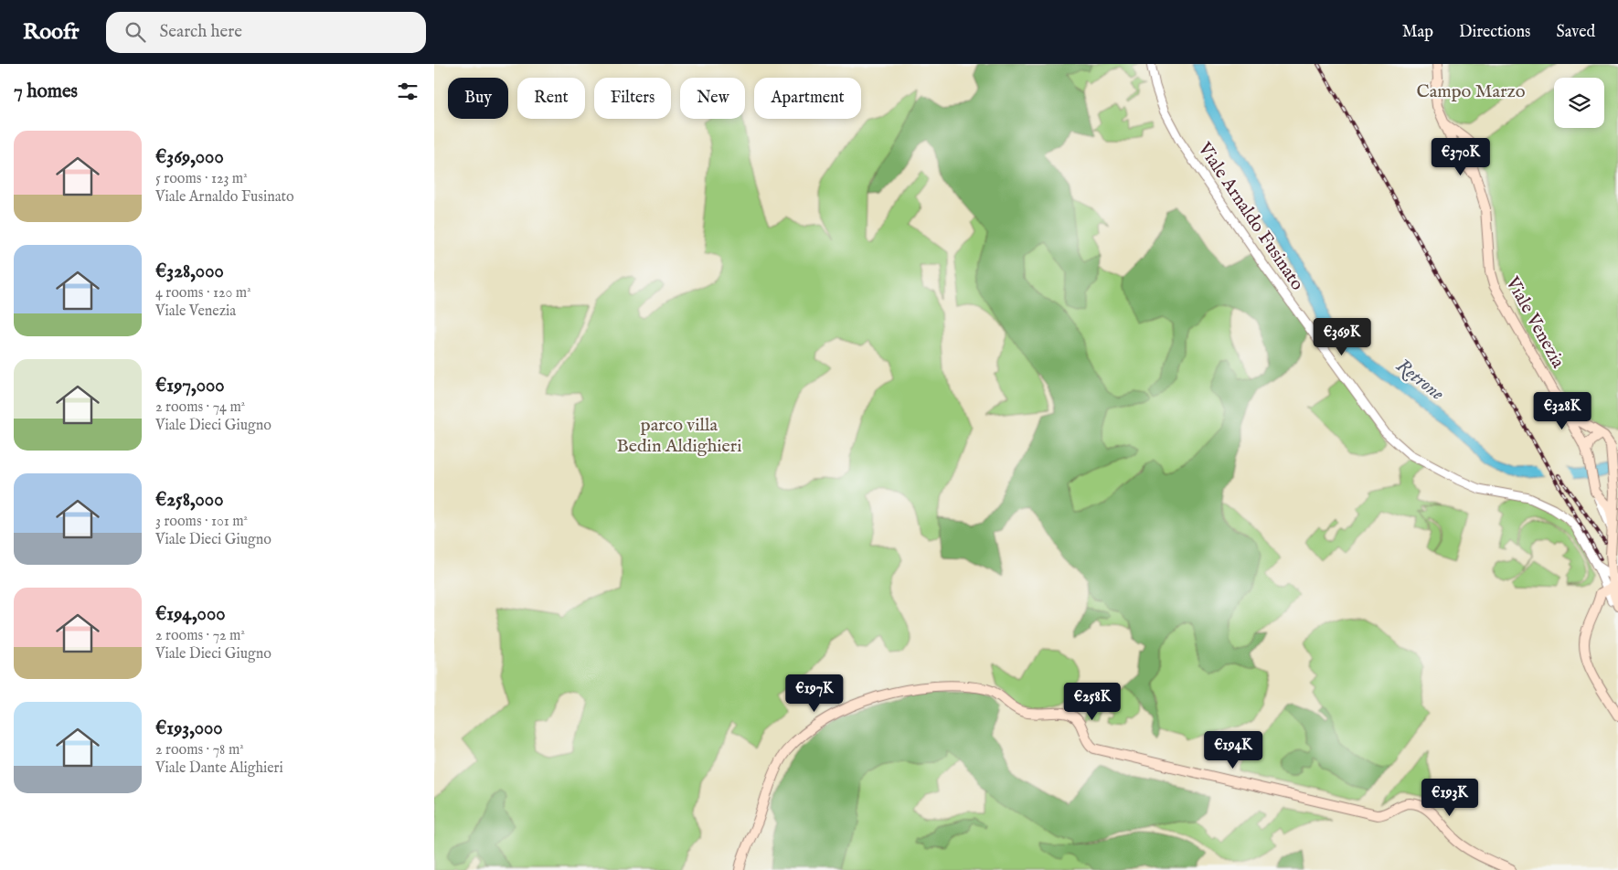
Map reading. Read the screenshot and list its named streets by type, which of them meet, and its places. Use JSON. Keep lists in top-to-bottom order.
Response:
{
  "streets": {
    "main road": ["Viale Venezia"],
    "street": ["Viale Arnaldo Fusinato"]
  },
  "water": ["Retrone"],
  "parks": ["Campo Marzo", "parco villa Bedin Aldighieri"],
  "page": {
    "header": "Roofr",
    "search": "Search here",
    "nav": ["Map", "Directions", "Saved"],
    "heading": "7 homes",
    "chip": [
      "Buy",
      "Rent",
      "Filters",
      "New",
      "Apartment"
    ],
    "list": [
      {
        "name": "€369,000",
        "note": "5 rooms · 123 m² · Viale Arnaldo Fusinato"
      },
      {
        "name": "€328,000",
        "note": "4 rooms · 120 m² · Viale Venezia"
      },
      {
        "name": "€197,000",
        "note": "2 rooms · 74 m² · Viale Dieci Giugno"
      },
      {
        "name": "€258,000",
        "note": "3 rooms · 101 m² · Viale Dieci Giugno"
      },
      {
        "name": "€194,000",
        "note": "2 rooms · 72 m² · Viale Dieci Giugno"
      },
      {
        "name": "€193,000",
        "note": "2 rooms · 78 m² · Viale Dante Alighieri"
      }
    ],
    "price": [
      "€370K",
      "€369K",
      "€328K",
      "€197K",
      "€258K",
      "€194K",
      "€193K"
    ]
  }
}
